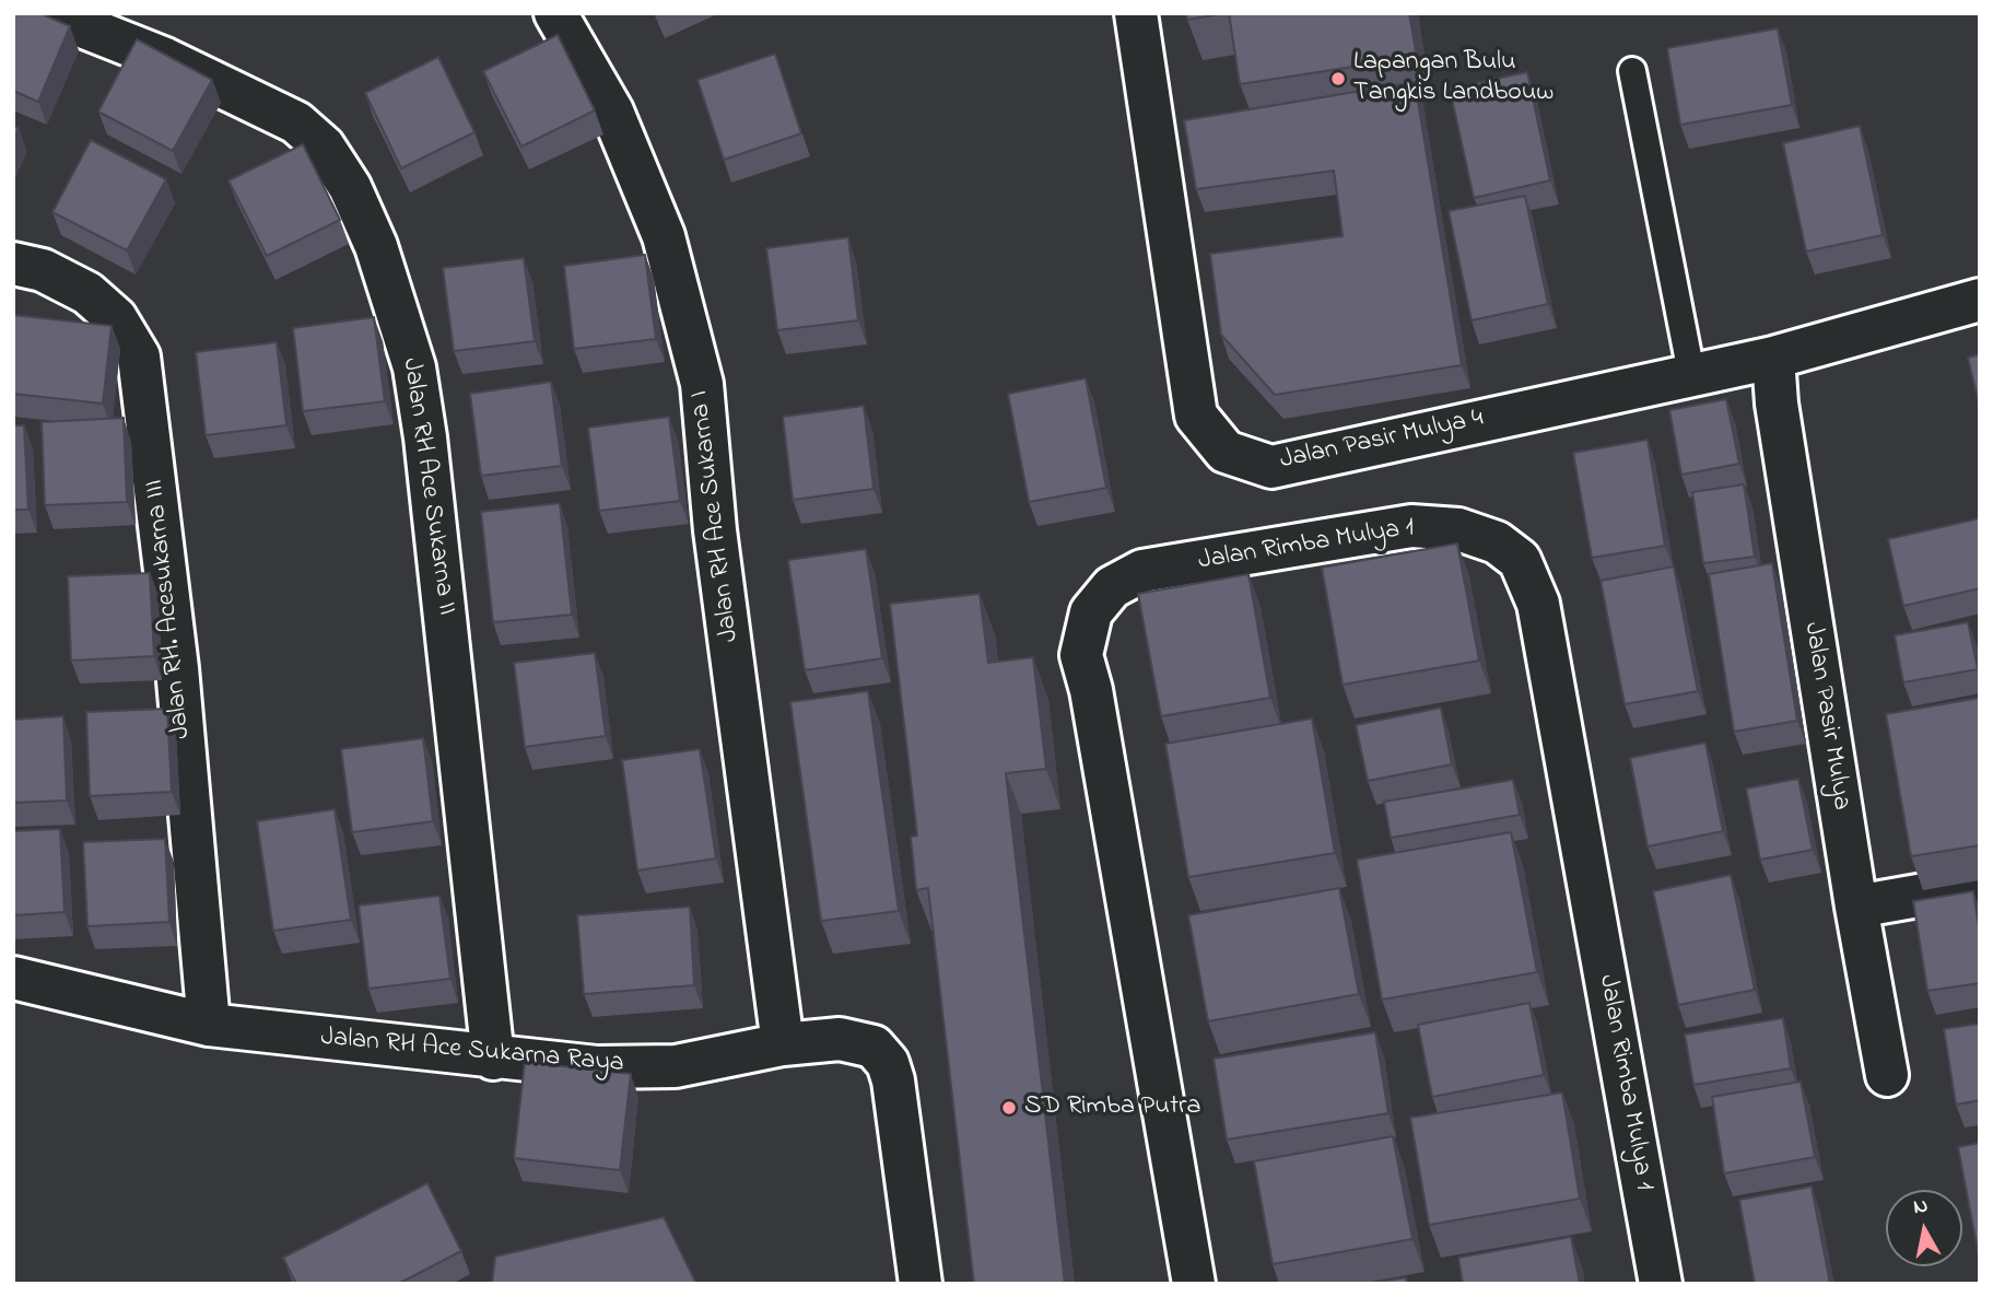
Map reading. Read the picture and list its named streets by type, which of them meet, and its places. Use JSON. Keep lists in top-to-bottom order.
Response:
{
  "streets": {
    "street": [
      "Jalan Pasir Mulya 4",
      "Jalan RH Ace Sukarna II",
      "Jalan RH Ace Sukarna I",
      "Jalan Rimba Mulya 1",
      "Jalan RH. Acesukarna III",
      "Jalan Pasir Mulya",
      "Jalan RH Ace Sukarna Raya"
    ]
  },
  "crossings": [
    ["Jalan Pasir Mulya 4", "Jalan Pasir Mulya"],
    ["Jalan RH Ace Sukarna II", "Jalan RH Ace Sukarna Raya"],
    ["Jalan RH Ace Sukarna I", "Jalan RH Ace Sukarna Raya"],
    ["Jalan RH. Acesukarna III", "Jalan RH Ace Sukarna Raya"]
  ],
  "places": ["Lapangan Bulu Tangkis Landbouw", "SD Rimba Putra"],
  "north": "top"
}
